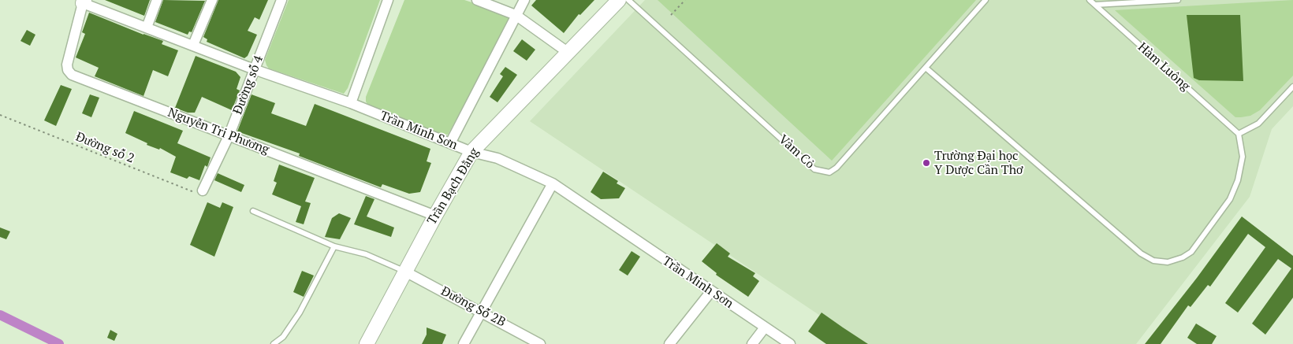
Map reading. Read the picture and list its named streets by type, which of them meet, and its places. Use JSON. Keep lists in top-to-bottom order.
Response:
{
  "streets": {
    "street": [
      "Đường số 4",
      "Trần Minh Sơn",
      "Nguyễn Tri Phương",
      "Trần Bạch Đằng",
      "Đường Số 2B"
    ],
    "lane": ["Hàm Luông", "Vàm Cỏ"],
    "path": ["Đường số 2"]
  },
  "crossings": [
    ["Đường số 4", "Trần Minh Sơn"],
    ["Đường số 4", "Nguyễn Tri Phương"],
    ["Đường số 4", "Đường số 2"],
    ["Trần Minh Sơn", "Nguyễn Tri Phương"],
    ["Trần Minh Sơn", "Trần Bạch Đằng"],
    ["Nguyễn Tri Phương", "Trần Bạch Đằng"],
    ["Trần Bạch Đằng", "Đường Số 2B"]
  ],
  "places": ["Trường Đại học Y Dược Cần Thơ"]
}
